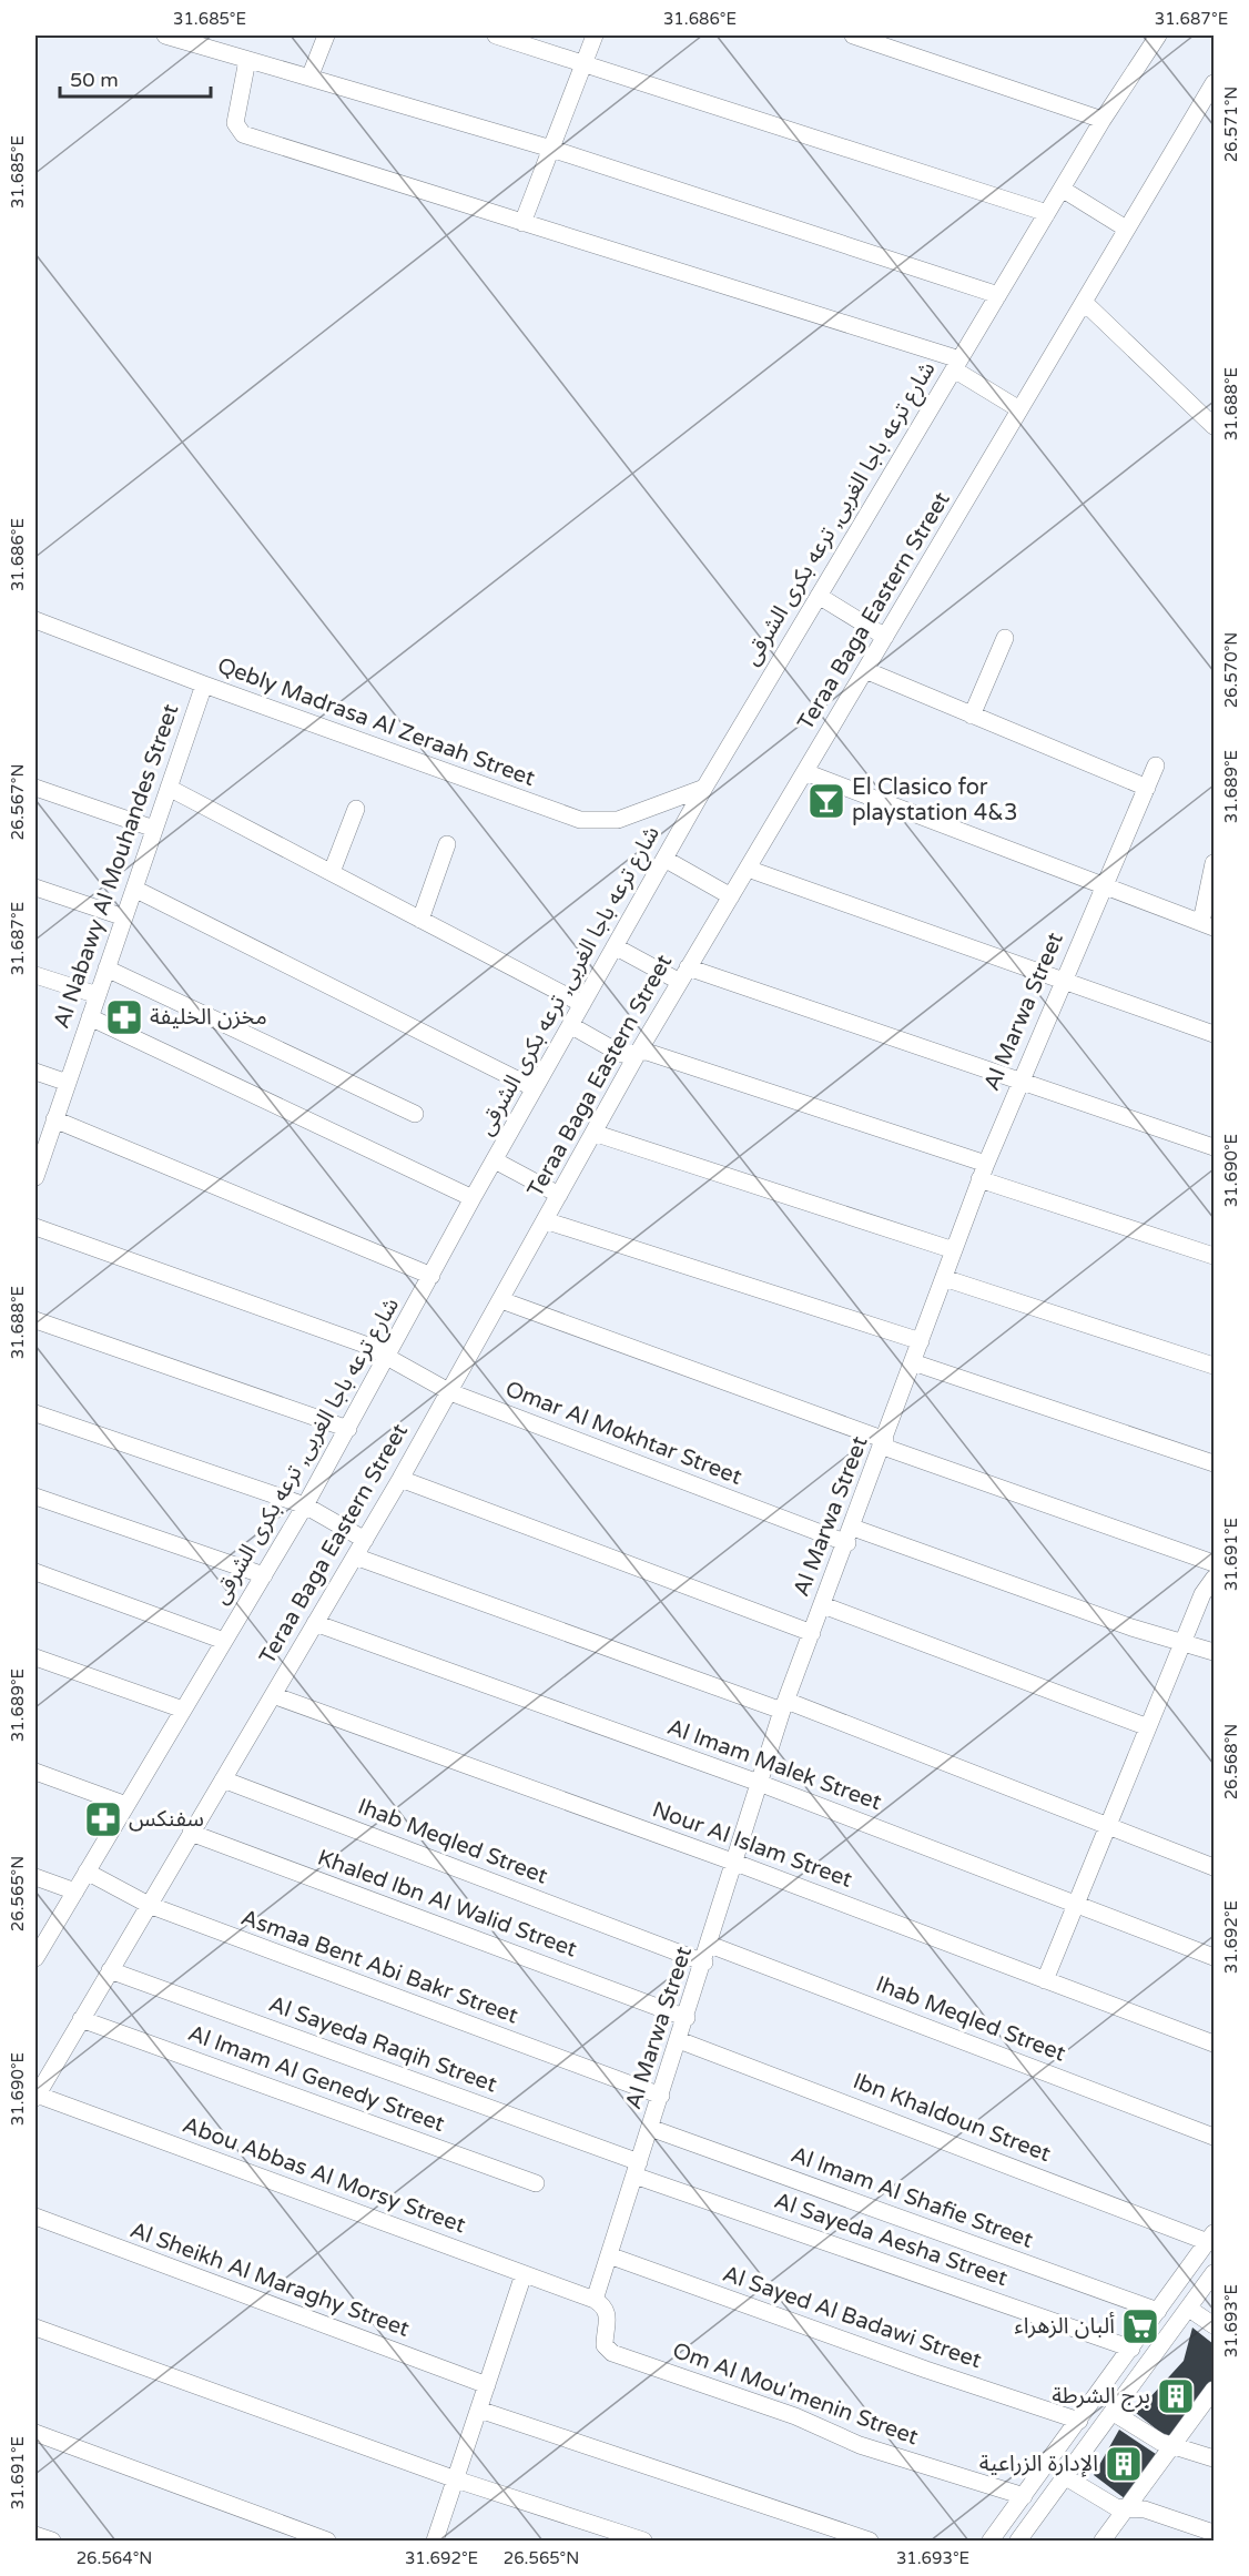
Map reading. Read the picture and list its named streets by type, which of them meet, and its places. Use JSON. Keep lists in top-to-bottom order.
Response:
{
  "streets": {
    "street": [
      "شارع ترعه باجا الغربى, ترعه بكرى الشرقى",
      "Teraa Baga Eastern Street",
      "Qebly Madrasa Al Zeraah Street",
      "Al Nabawy Al Mouhandes Street",
      "Al Marwa Street",
      "Omar Al Mokhtar Street",
      "Al Imam Malek Street",
      "Ihab Meqled Street",
      "Nour Al Islam Street",
      "Khaled Ibn Al Walid Street",
      "Asmaa Bent Abi Bakr Street",
      "Al Sayeda Raqih Street",
      "Al Imam Al Genedy Street",
      "Ibn Khaldoun Street",
      "Abou Abbas Al Morsy Street",
      "Al Imam Al Shafie Street",
      "Al Sayeda Aesha Street",
      "Al Sheikh Al Maraghy Street",
      "Al Sayed Al Badawi Street",
      "Om Al Mou'menin Street"
    ]
  },
  "crossings": [
    ["شارع ترعه باجا الغربى, ترعه بكرى الشرقى", "Qebly Madrasa Al Zeraah Street"],
    ["شارع ترعه باجا الغربى, ترعه بكرى الشرقى", "Omar Al Mokhtar Street"],
    ["شارع ترعه باجا الغربى, ترعه بكرى الشرقى", "Asmaa Bent Abi Bakr Street"],
    ["Teraa Baga Eastern Street", "Omar Al Mokhtar Street"],
    ["Teraa Baga Eastern Street", "Al Imam Malek Street"],
    ["Teraa Baga Eastern Street", "Ihab Meqled Street"],
    ["Teraa Baga Eastern Street", "Nour Al Islam Street"],
    ["Teraa Baga Eastern Street", "Khaled Ibn Al Walid Street"],
    ["Teraa Baga Eastern Street", "Asmaa Bent Abi Bakr Street"],
    ["Teraa Baga Eastern Street", "Al Sayeda Raqih Street"],
    ["Teraa Baga Eastern Street", "Al Imam Al Genedy Street"],
    ["Teraa Baga Eastern Street", "Abou Abbas Al Morsy Street"],
    ["Qebly Madrasa Al Zeraah Street", "Al Nabawy Al Mouhandes Street"],
    ["Al Marwa Street", "Omar Al Mokhtar Street"],
    ["Al Marwa Street", "Al Imam Malek Street"],
    ["Al Marwa Street", "Ihab Meqled Street"],
    ["Al Marwa Street", "Nour Al Islam Street"],
    ["Al Marwa Street", "Khaled Ibn Al Walid Street"],
    ["Al Marwa Street", "Asmaa Bent Abi Bakr Street"],
    ["Al Marwa Street", "Al Sayeda Raqih Street"],
    ["Al Marwa Street", "Ibn Khaldoun Street"],
    ["Al Marwa Street", "Abou Abbas Al Morsy Street"],
    ["Al Marwa Street", "Al Imam Al Shafie Street"],
    ["Al Marwa Street", "Al Sayeda Aesha Street"],
    ["Al Marwa Street", "Al Sayed Al Badawi Street"],
    ["Al Marwa Street", "Om Al Mou'menin Street"],
    ["Al Sayeda Raqih Street", "Al Sayeda Aesha Street"],
    ["Abou Abbas Al Morsy Street", "Om Al Mou'menin Street"]
  ],
  "places": {
    "bar": ["El Clasico for playstation 4&3"],
    "pharmacy": ["مخزن الخليفة", "سفنكس"],
    "supermarket": ["ألبان الزهراء"],
    "building": ["برج الشرطة", "الإدارة الزراعية"]
  },
  "scale_bar": "50 m",
  "coordinates": [
    "31.685°E",
    "31.686°E",
    "31.687°E",
    "26.571°N",
    "31.688°E",
    "26.570°N",
    "31.689°E",
    "26.567°N",
    "31.690°E",
    "31.691°E",
    "26.568°N",
    "26.565°N",
    "31.692°E",
    "31.693°E",
    "26.564°N"
  ]
}
